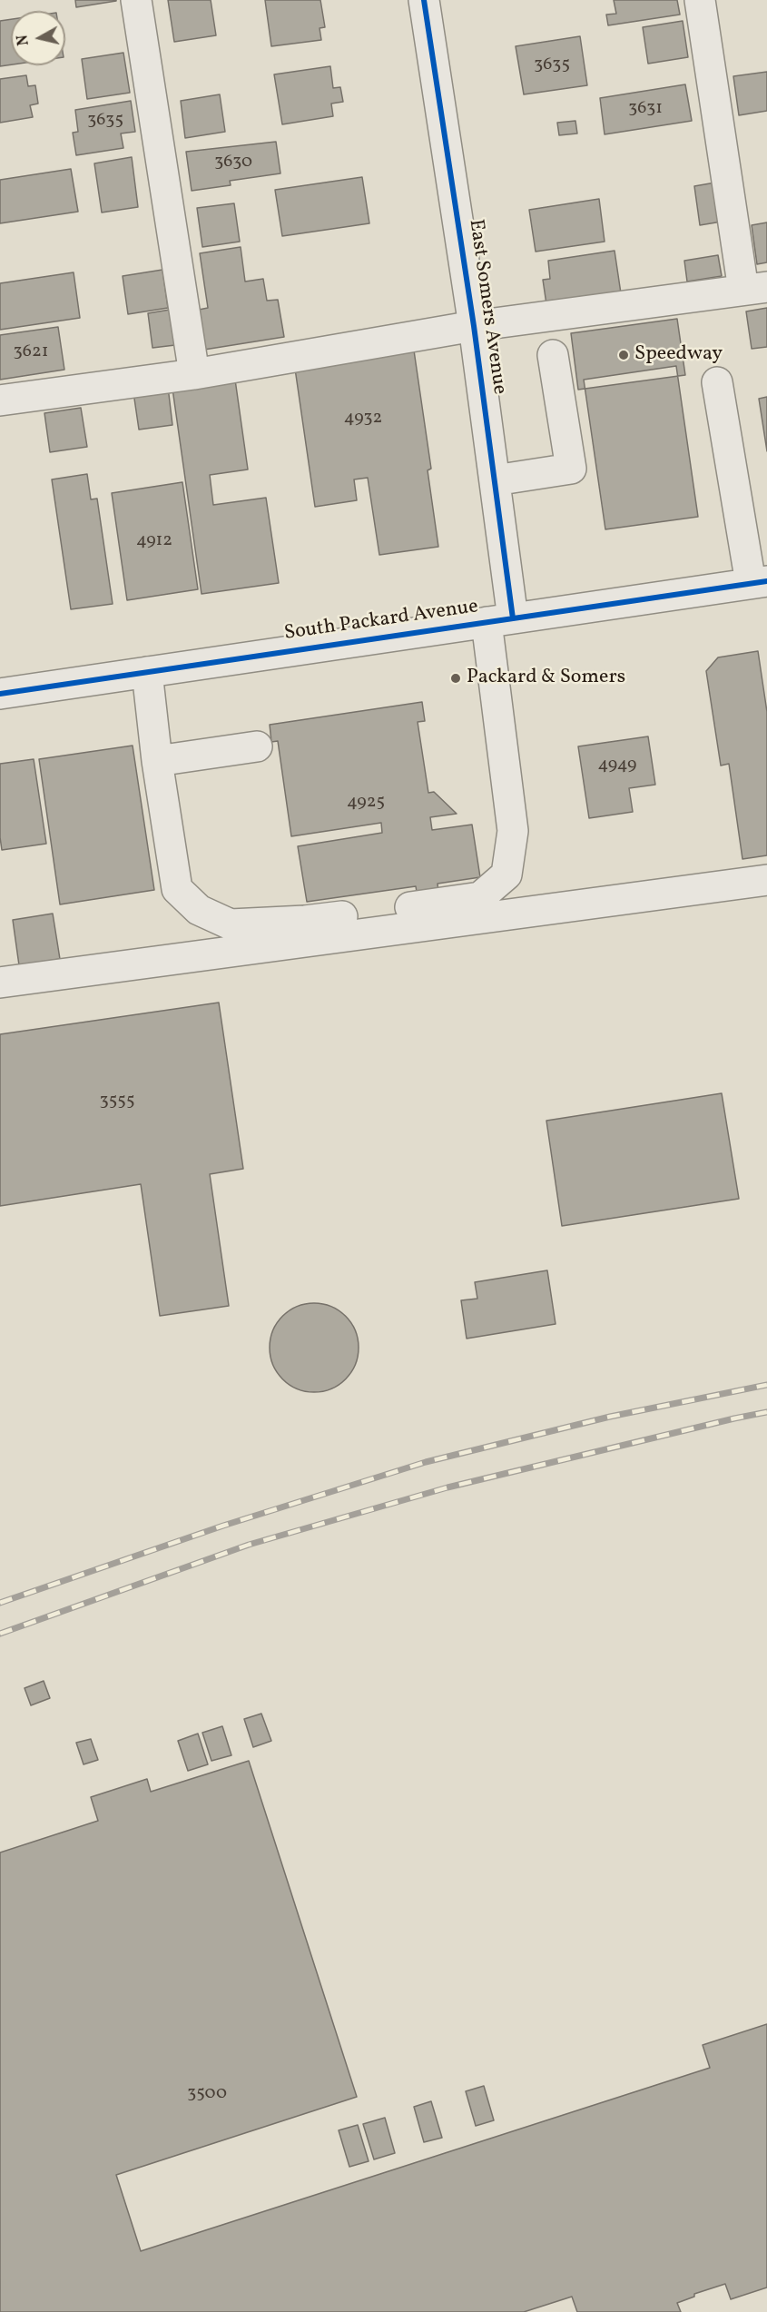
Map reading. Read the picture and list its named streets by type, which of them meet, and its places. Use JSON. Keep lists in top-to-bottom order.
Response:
{
  "streets": {
    "street": ["East Somers Avenue", "South Packard Avenue"]
  },
  "crossings": [
    ["East Somers Avenue", "South Packard Avenue"]
  ],
  "places": ["Speedway", "Packard & Somers"],
  "house_numbers": [
    "3635",
    "3631",
    "3635",
    "3630",
    "3621",
    "4932",
    "4912",
    "4949",
    "4925",
    "3555",
    "3500"
  ],
  "north": "left"
}
